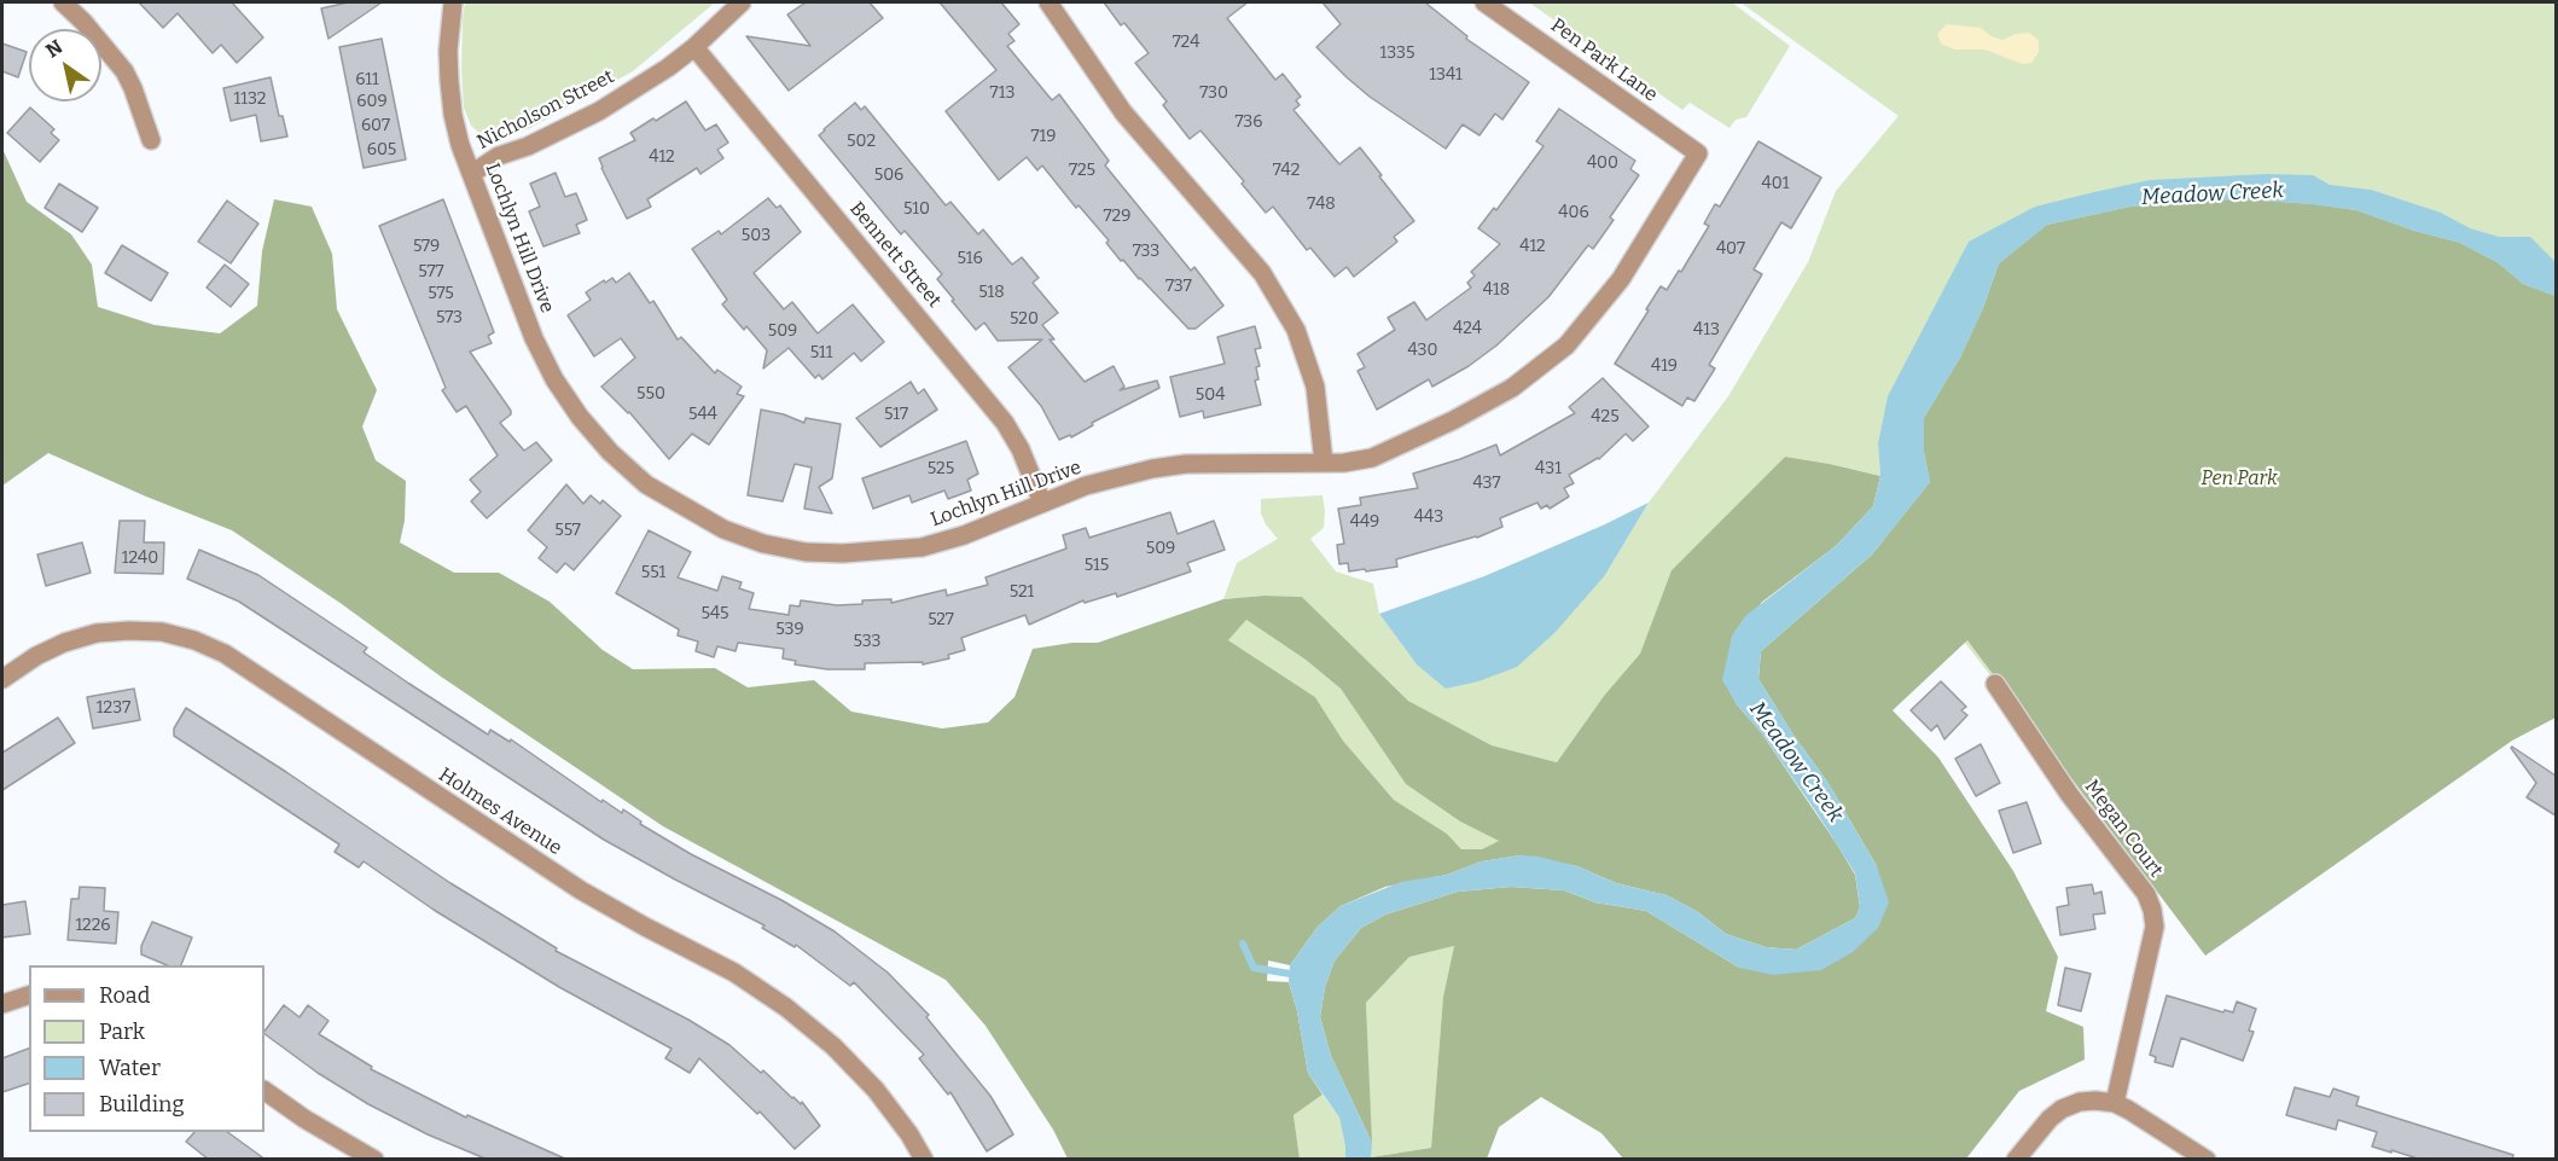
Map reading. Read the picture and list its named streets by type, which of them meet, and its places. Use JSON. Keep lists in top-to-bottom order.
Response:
{
  "streets": {
    "street": [
      "Pen Park Lane",
      "Nicholson Street",
      "Lochlyn Hill Drive",
      "Bennett Street",
      "Holmes Avenue",
      "Megan Court"
    ]
  },
  "crossings": [
    ["Pen Park Lane", "Lochlyn Hill Drive"],
    ["Nicholson Street", "Lochlyn Hill Drive"],
    ["Nicholson Street", "Bennett Street"],
    ["Lochlyn Hill Drive", "Bennett Street"]
  ],
  "water": ["Meadow Creek"],
  "parks": ["Pen Park"],
  "house_numbers": [
    "724",
    "1335",
    "1341",
    "611",
    "713",
    "730",
    "1132",
    "609",
    "736",
    "607",
    "719",
    "502",
    "605",
    "412",
    "400",
    "725",
    "742",
    "506",
    "401",
    "748",
    "510",
    "406",
    "729",
    "503",
    "579",
    "412",
    "407",
    "733",
    "516",
    "577",
    "737",
    "418",
    "518",
    "575",
    "573",
    "520",
    "424",
    "413",
    "509",
    "430",
    "511",
    "419",
    "550",
    "504",
    "544",
    "517",
    "425",
    "525",
    "431",
    "437",
    "443",
    "449",
    "557",
    "509",
    "1240",
    "515",
    "551",
    "521",
    "545",
    "527",
    "539",
    "533",
    "1237",
    "1226"
  ],
  "legend": [
    "Road",
    "Park",
    "Water",
    "Building"
  ],
  "north": "top left"
}
